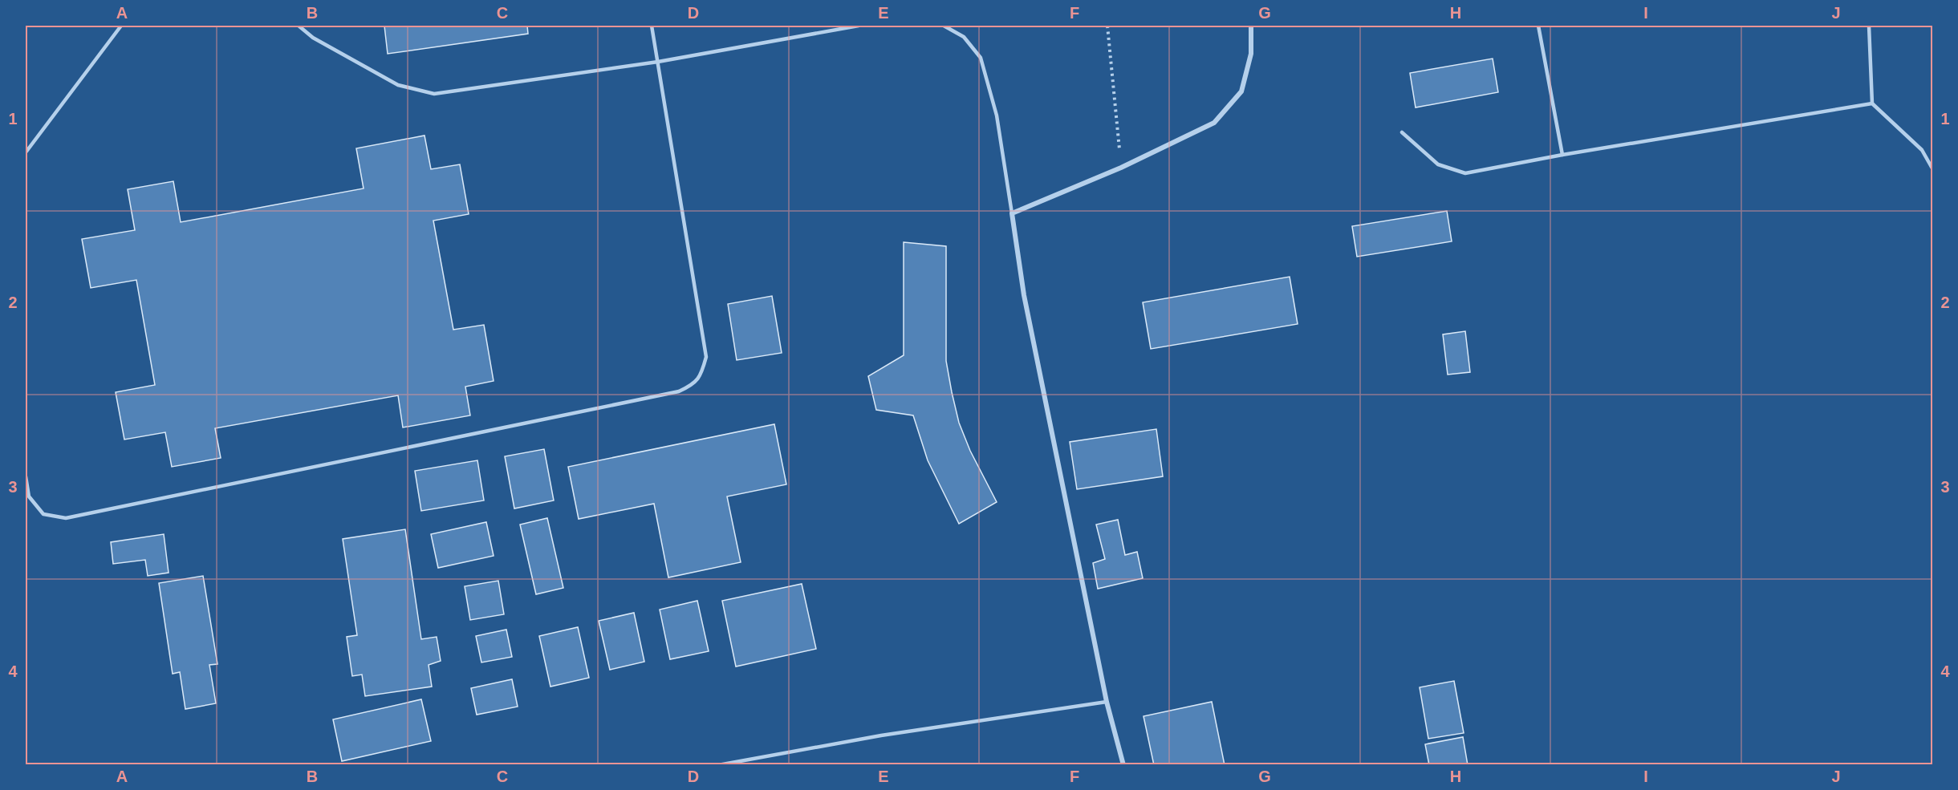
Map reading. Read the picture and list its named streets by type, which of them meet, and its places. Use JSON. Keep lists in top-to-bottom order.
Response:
{
  "grid": {
    "columns": [
      "A",
      "B",
      "C",
      "D",
      "E",
      "F",
      "G",
      "H",
      "I",
      "J"
    ],
    "rows": [
      "1",
      "2",
      "3",
      "4"
    ]
  }
}
